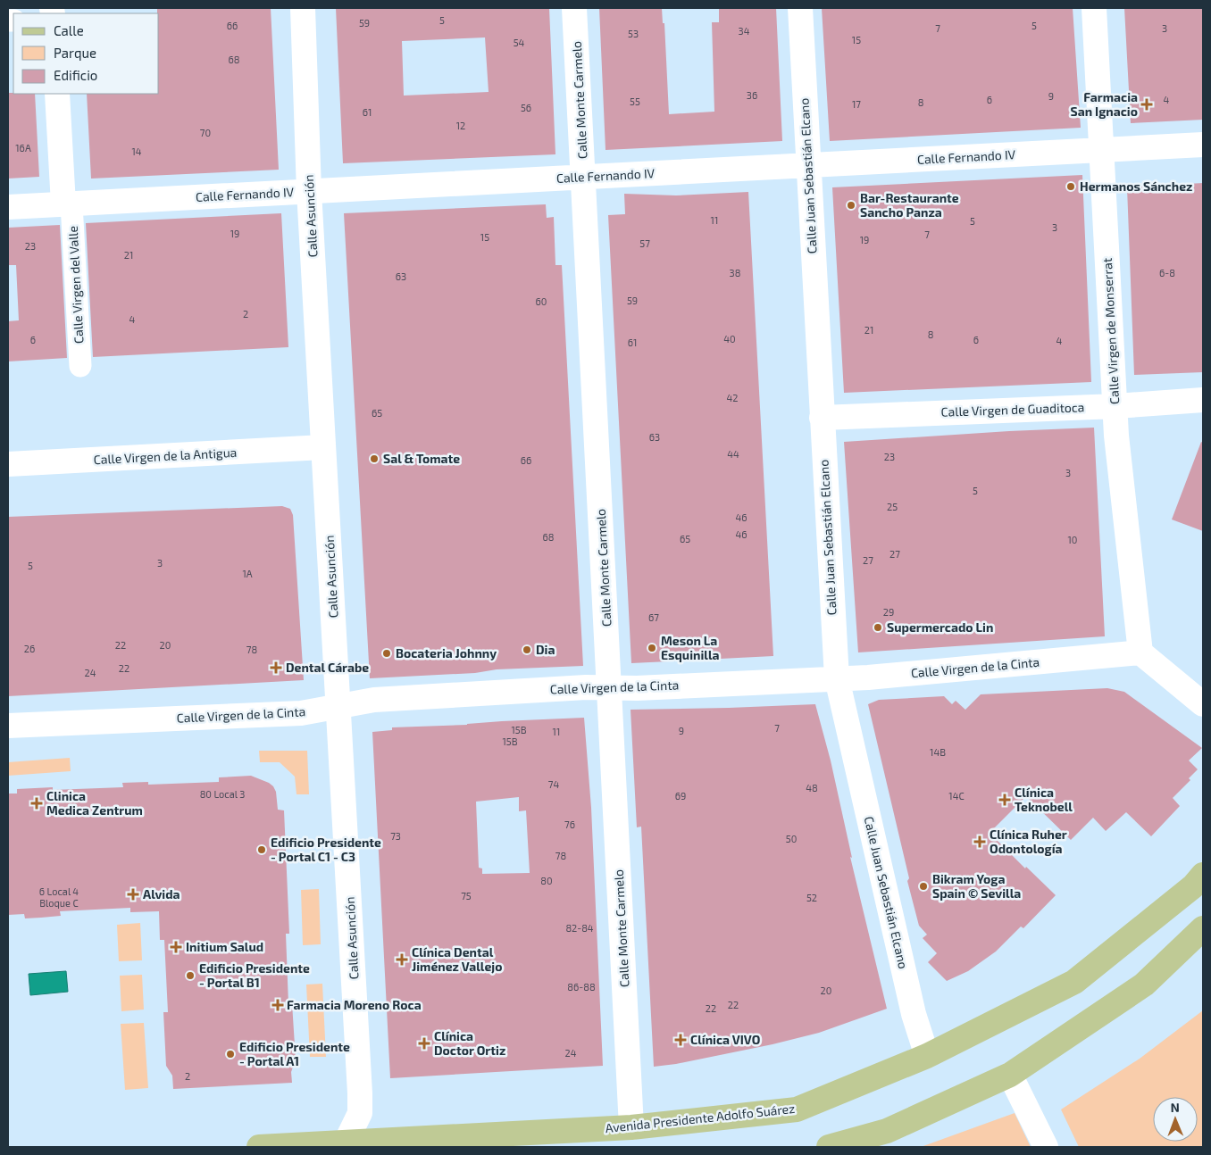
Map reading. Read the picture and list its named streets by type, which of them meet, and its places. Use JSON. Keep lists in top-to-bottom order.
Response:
{
  "streets": {
    "main road": ["Avenida Presidente Adolfo Suárez"],
    "street": [
      "Calle Monte Carmelo",
      "Calle Fernando IV",
      "Calle Juan Sebastián Elcano",
      "Calle Asunción",
      "Calle Virgen del Valle",
      "Calle Virgen de Monserrat",
      "Calle Virgen de Guaditoca",
      "Calle Virgen de la Antigua",
      "Calle Virgen de la Cinta"
    ]
  },
  "crossings": [
    ["Calle Monte Carmelo", "Calle Fernando IV"],
    ["Calle Monte Carmelo", "Calle Virgen de la Cinta"],
    ["Calle Monte Carmelo", "Avenida Presidente Adolfo Suárez"],
    ["Calle Fernando IV", "Calle Juan Sebastián Elcano"],
    ["Calle Fernando IV", "Calle Asunción"],
    ["Calle Fernando IV", "Calle Virgen del Valle"],
    ["Calle Fernando IV", "Calle Virgen de Monserrat"],
    ["Calle Juan Sebastián Elcano", "Calle Virgen de Guaditoca"],
    ["Calle Juan Sebastián Elcano", "Calle Virgen de la Cinta"],
    ["Calle Juan Sebastián Elcano", "Avenida Presidente Adolfo Suárez"],
    ["Calle Asunción", "Calle Virgen de la Antigua"],
    ["Calle Asunción", "Calle Virgen de la Cinta"],
    ["Calle Asunción", "Avenida Presidente Adolfo Suárez"],
    ["Calle Virgen de Monserrat", "Calle Virgen de Guaditoca"],
    ["Calle Virgen de Monserrat", "Calle Virgen de la Cinta"]
  ],
  "places": {
    "health": [
      "Farmacia San Ignacio",
      "Dental Cárabe",
      "Clínica Teknobell",
      "Clinica Medica Zentrum",
      "Clínica Ruher Odontología",
      "Alvida",
      "Initium Salud",
      "Clínica Dental Jiménez Vallejo",
      "Farmacia Moreno Roca",
      "Clínica VIVO",
      "Clínica Doctor Ortiz"
    ],
    "other": [
      "Hermanos Sánchez",
      "Bar-Restaurante Sancho Panza",
      "Sal & Tomate",
      "Supermercado Lin",
      "Meson La Esquinilla",
      "Dia",
      "Bocateria Johnny",
      "Edificio Presidente - Portal C1 - C3",
      "Bikram Yoga Spain © Sevilla",
      "Edificio Presidente - Portal B1",
      "Edificio Presidente - Portal A1"
    ]
  },
  "house_numbers": [
    "5",
    "59",
    "66",
    "5",
    "7",
    "3",
    "34",
    "53",
    "15",
    "54",
    "68",
    "36",
    "9",
    "6",
    "4",
    "55",
    "8",
    "17",
    "56",
    "61",
    "12",
    "70",
    "16A",
    "14",
    "11",
    "5",
    "3",
    "19",
    "7",
    "15",
    "19",
    "57",
    "23",
    "21",
    "38",
    "6-8",
    "63",
    "59",
    "60",
    "2",
    "4",
    "21",
    "8",
    "40",
    "6",
    "6",
    "4",
    "61",
    "42",
    "65",
    "63",
    "44",
    "23",
    "66",
    "3",
    "5",
    "25",
    "46",
    "46",
    "68",
    "65",
    "10",
    "27",
    "27",
    "3",
    "5",
    "1A",
    "29",
    "67",
    "22",
    "20",
    "26",
    "78",
    "22",
    "24",
    "7",
    "15B",
    "9",
    "11",
    "15B",
    "14B",
    "74",
    "48",
    "80 Local 3",
    "69",
    "14C",
    "76",
    "73",
    "50",
    "78",
    "80",
    "6 Local 4 Bloque C",
    "75",
    "52",
    "82-84",
    "86-88",
    "20",
    "22",
    "22",
    "24",
    "2"
  ],
  "legend": ["Calle", "Parque", "Edificio"],
  "north": "top"
}
